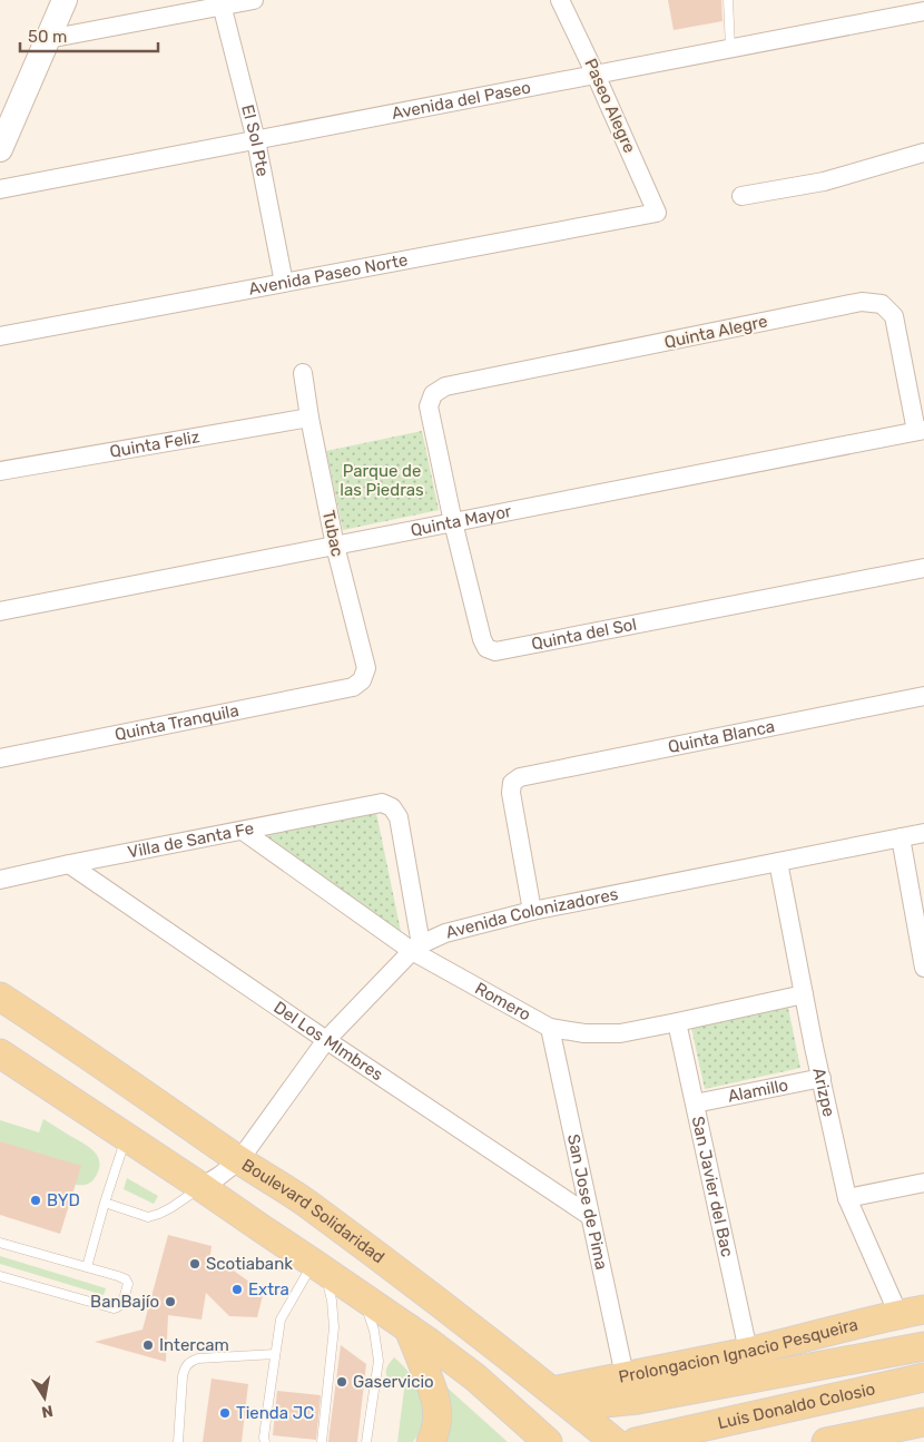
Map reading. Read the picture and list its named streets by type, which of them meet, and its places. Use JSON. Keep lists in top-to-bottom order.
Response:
{
  "streets": {
    "main road": ["Boulevard Solidaridad", "Prolongacion Ignacio Pesqueira", "Luis Donaldo Colosio"],
    "street": [
      "Avenida del Paseo",
      "Paseo Alegre",
      "El Sol Pte",
      "Avenida Paseo Norte",
      "Quinta Alegre",
      "Quinta Feliz",
      "Quinta Mayor",
      "Tubac",
      "Quinta del Sol",
      "Quinta Tranquila",
      "Quinta Blanca",
      "Villa de Santa Fe",
      "Avenida Colonizadores",
      "Romero",
      "Del Los MImbres",
      "Alamillo",
      "Arizpe",
      "San Javier del Bac",
      "San Jose de Pima"
    ]
  },
  "crossings": [
    ["Avenida del Paseo", "Paseo Alegre"],
    ["Avenida del Paseo", "El Sol Pte"],
    ["Paseo Alegre", "Avenida Paseo Norte"],
    ["El Sol Pte", "Avenida Paseo Norte"],
    ["Quinta Alegre", "Quinta Mayor"],
    ["Quinta Alegre", "Quinta del Sol"],
    ["Quinta Feliz", "Tubac"],
    ["Quinta Mayor", "Tubac"],
    ["Quinta Mayor", "Quinta del Sol"],
    ["Tubac", "Quinta Tranquila"],
    ["Quinta Blanca", "Avenida Colonizadores"],
    ["Villa de Santa Fe", "Avenida Colonizadores"],
    ["Villa de Santa Fe", "Romero"],
    ["Villa de Santa Fe", "Del Los MImbres"],
    ["Avenida Colonizadores", "Romero"],
    ["Avenida Colonizadores", "Del Los MImbres"],
    ["Avenida Colonizadores", "Arizpe"],
    ["Avenida Colonizadores", "Boulevard Solidaridad"],
    ["Romero", "Arizpe"],
    ["Romero", "San Javier del Bac"],
    ["Romero", "San Jose de Pima"],
    ["Del Los MImbres", "San Jose de Pima"],
    ["Alamillo", "Arizpe"],
    ["Alamillo", "San Javier del Bac"],
    ["Arizpe", "Prolongacion Ignacio Pesqueira"],
    ["San Javier del Bac", "Prolongacion Ignacio Pesqueira"],
    ["San Jose de Pima", "Prolongacion Ignacio Pesqueira"],
    ["Boulevard Solidaridad", "Prolongacion Ignacio Pesqueira"]
  ],
  "parks": ["Parque de las Piedras"],
  "places": [
    "BYD",
    "Scotiabank",
    "Extra",
    "BanBajío",
    "Intercam",
    "Gaservicio",
    "Tienda JC"
  ],
  "scale_bar": "50 m",
  "north": "bottom"
}
